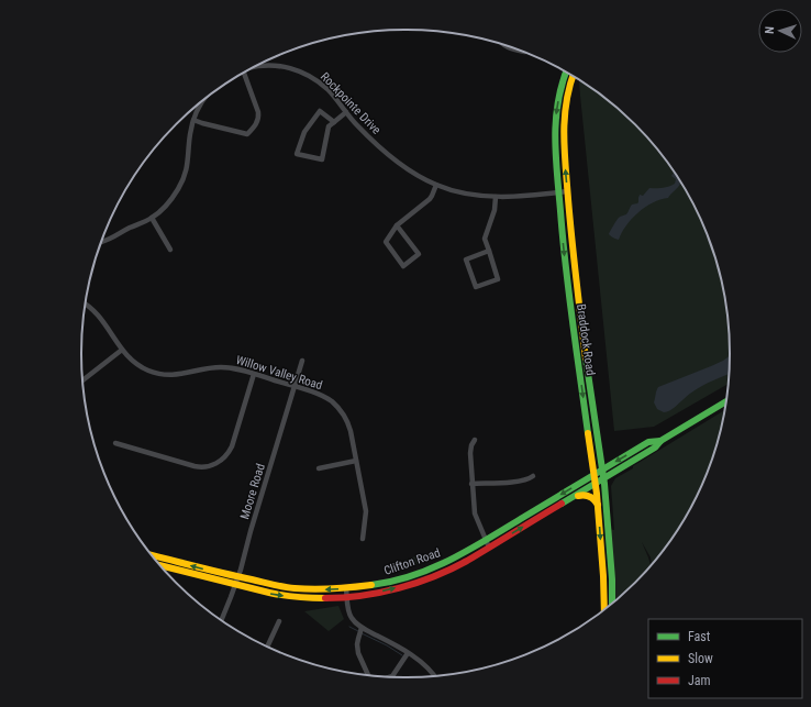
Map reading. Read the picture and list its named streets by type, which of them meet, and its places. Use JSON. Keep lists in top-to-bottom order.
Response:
{
  "streets": {
    "main road": ["Braddock Road", "Clifton Road"],
    "street": ["Rockpointe Drive", "Willow Valley Road", "Moore Road"]
  },
  "crossings": [
    ["Rockpointe Drive", "Braddock Road"],
    ["Braddock Road", "Clifton Road"],
    ["Willow Valley Road", "Moore Road"],
    ["Moore Road", "Clifton Road"]
  ],
  "legend": ["Fast", "Slow", "Jam"],
  "north": "left"
}
